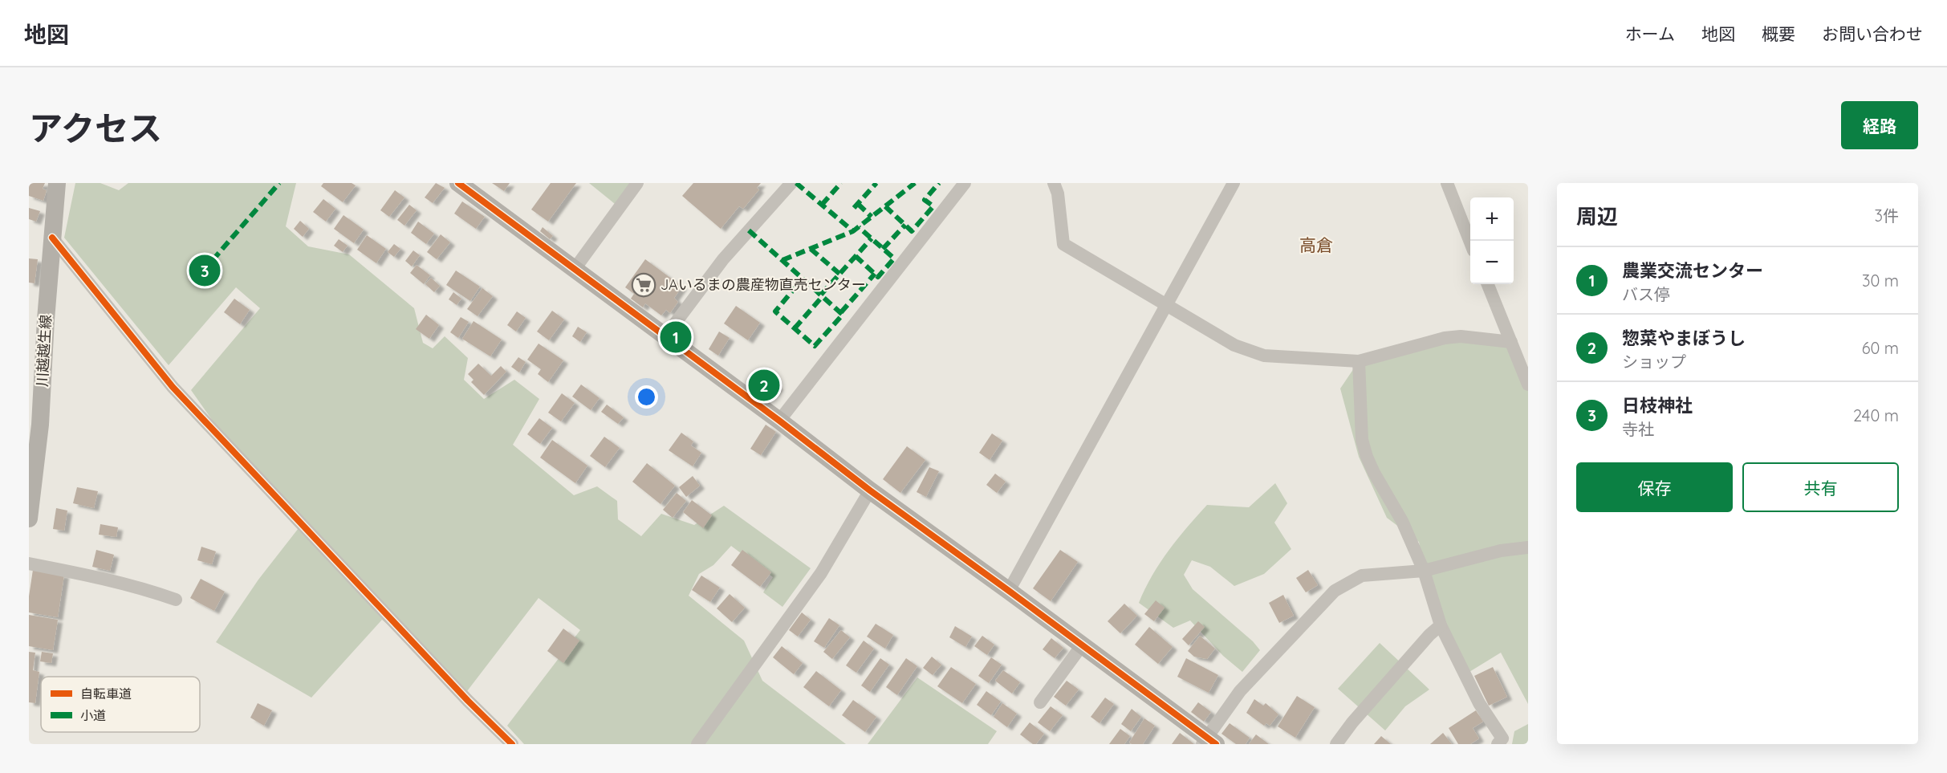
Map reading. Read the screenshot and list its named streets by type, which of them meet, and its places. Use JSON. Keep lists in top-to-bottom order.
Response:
{
  "streets": {
    "street": ["川越越生線"]
  },
  "districts": ["高倉"],
  "places": {
    "supermarket": ["JAいるまの農産物直売センター"]
  },
  "legend": ["自転車道", "小道"],
  "page": {
    "header": "地図",
    "nav": [
      "ホーム",
      "地図",
      "概要",
      "お問い合わせ"
    ],
    "title": "アクセス",
    "buttons": [
      "経路",
      ["保存", "共有"]
    ],
    "heading": ["周辺", "3件"],
    "map_buttons": ["+", "−"],
    "list": [
      {
        "mark": "1",
        "name": "農業交流センター",
        "note": "バス停",
        "value": "30 m"
      },
      {
        "mark": "2",
        "name": "惣菜やまぼうし",
        "note": "ショップ",
        "value": "60 m"
      },
      {
        "mark": "3",
        "name": "日枝神社",
        "note": "寺社",
        "value": "240 m"
      }
    ],
    "pins": ["3", "1", "2"]
  }
}
